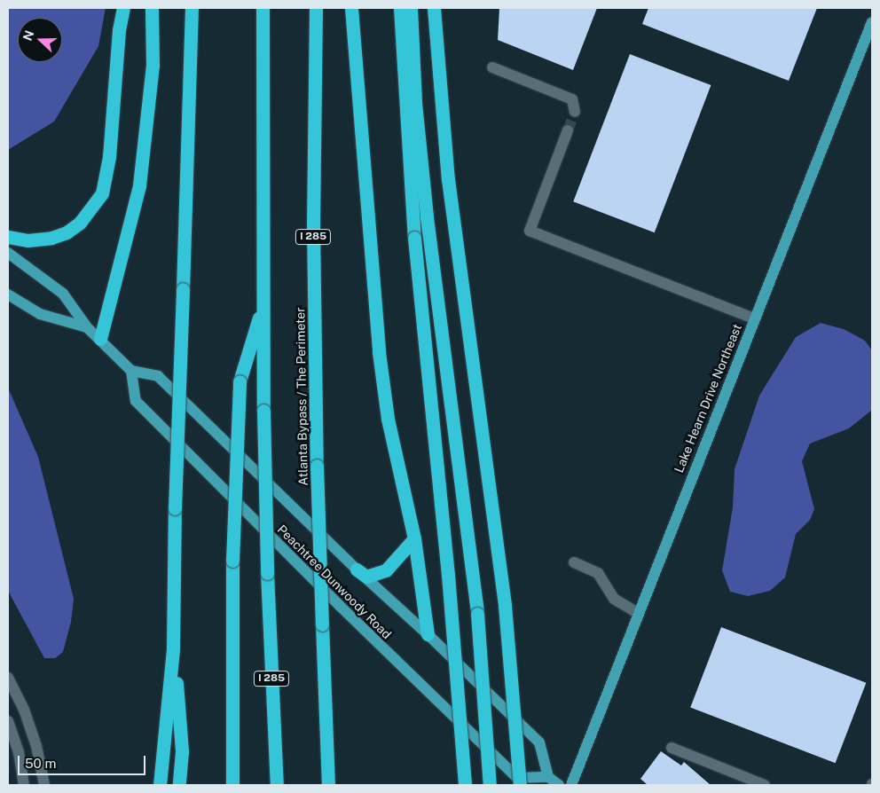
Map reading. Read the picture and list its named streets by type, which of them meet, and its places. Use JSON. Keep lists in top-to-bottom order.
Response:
{
  "streets": {
    "highway": ["I 285", "Atlanta Bypass / The Perimeter"],
    "main road": ["Lake Hearn Drive Northeast", "Peachtree Dunwoody Road"]
  },
  "scale_bar": "50 m",
  "north": "left"
}
